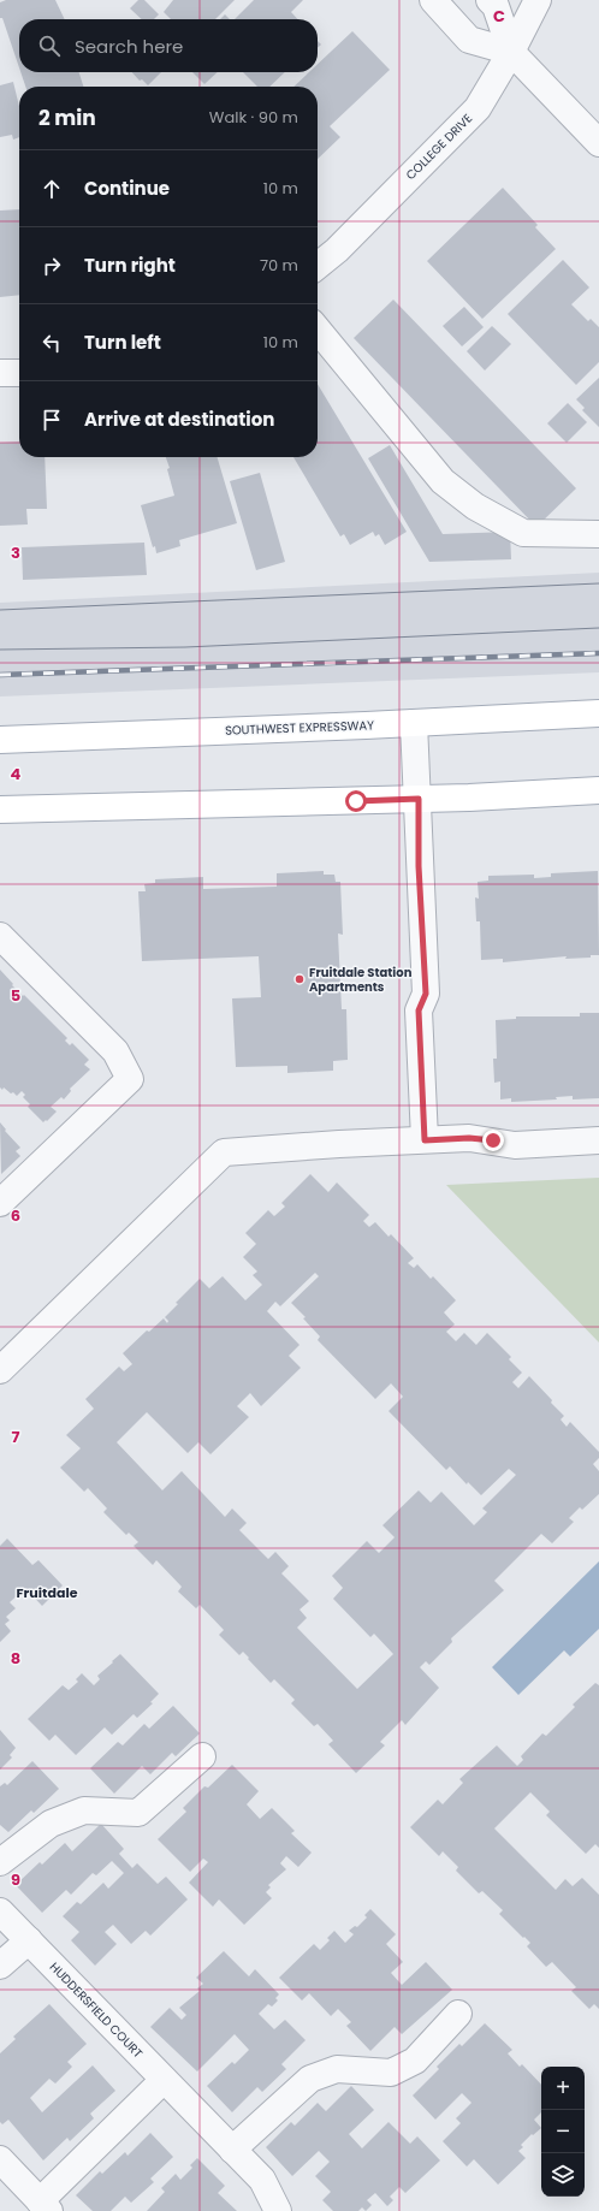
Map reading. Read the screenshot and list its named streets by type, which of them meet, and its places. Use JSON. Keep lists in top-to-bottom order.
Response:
{
  "streets": {
    "main road": ["SOUTHWEST EXPRESSWAY"],
    "street": ["COLLEGE DRIVE", "HUDDERSFIELD COURT"]
  },
  "districts": ["Fruitdale"],
  "places": ["Fruitdale Station Apartments"],
  "page": {
    "search": "Search here",
    "heading": ["2 min", "Walk · 90 m"],
    "list": [
      ["Continue", "10 m"],
      ["Turn right", "70 m"],
      ["Turn left", "10 m"],
      "Arrive at destination"
    ],
    "map_buttons": ["+", "−"]
  },
  "grid": {
    "columns": ["C"],
    "rows": [
      "3",
      "4",
      "5",
      "6",
      "7",
      "8",
      "9"
    ]
  }
}
